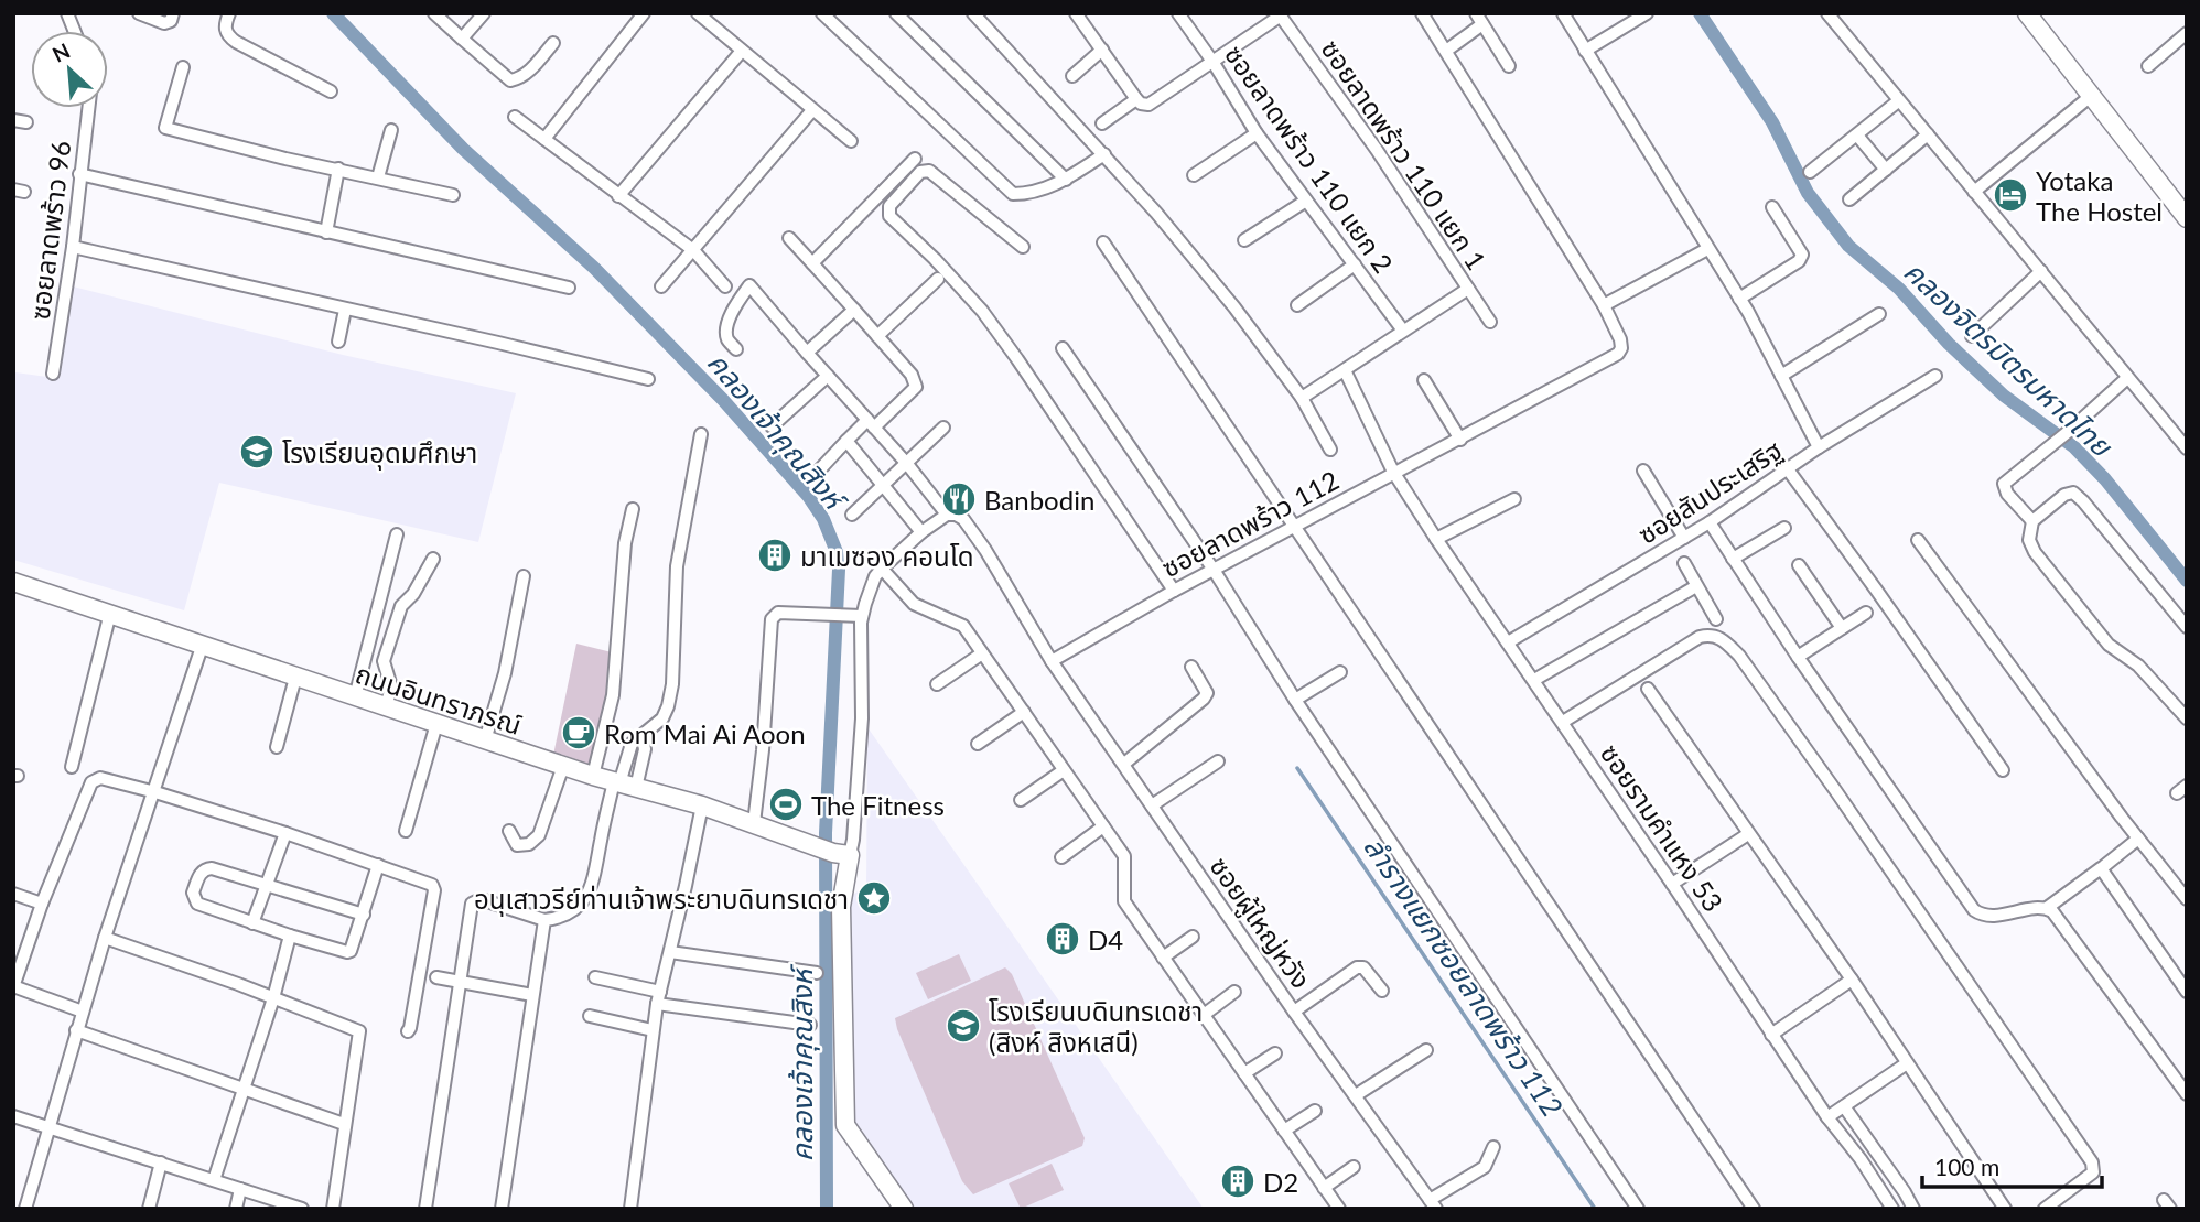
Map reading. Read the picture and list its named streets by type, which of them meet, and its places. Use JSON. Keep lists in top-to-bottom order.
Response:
{
  "streets": {
    "street": [
      "ซอยลาดพร้าว 110 แยก 1",
      "ซอยลาดพร้าว 110 แยก 2",
      "ซอยลาดพร้าว 96",
      "ซอยสันประเสริฐ",
      "ซอยลาดพร้าว 112",
      "ถนนอินทราภรณ์",
      "ซอยรามคำแหง 53",
      "ซอยผู้ใหญ่หวัง"
    ]
  },
  "crossings": [
    ["ซอยสันประเสริฐ", "ซอยรามคำแหง 53"],
    ["ซอยลาดพร้าว 112", "ซอยรามคำแหง 53"],
    ["ซอยลาดพร้าว 112", "ซอยผู้ใหญ่หวัง"]
  ],
  "water": ["คลองจิตรมิตรมหาดไทย", "คลองเจ้าคุณสิงห์", "ลำรางแยกซอยลาดพร้าว 112"],
  "places": {
    "hotel": ["Yotaka The Hostel"],
    "school or university": ["โรงเรียนอุดมศึกษา", "โรงเรียนบดินทรเดชา (สิงห์ สิงหเสนี)"],
    "restaurant": ["Banbodin"],
    "building": ["มาเมซอง คอนโด", "D4", "D2"],
    "cafe": ["Rom Mai Ai Aoon"],
    "sports": ["The Fitness"],
    "place": ["อนุเสาวรีย์ท่านเจ้าพระยาบดินทรเดชา"]
  },
  "scale_bar": "100 m",
  "north": "top left"
}
